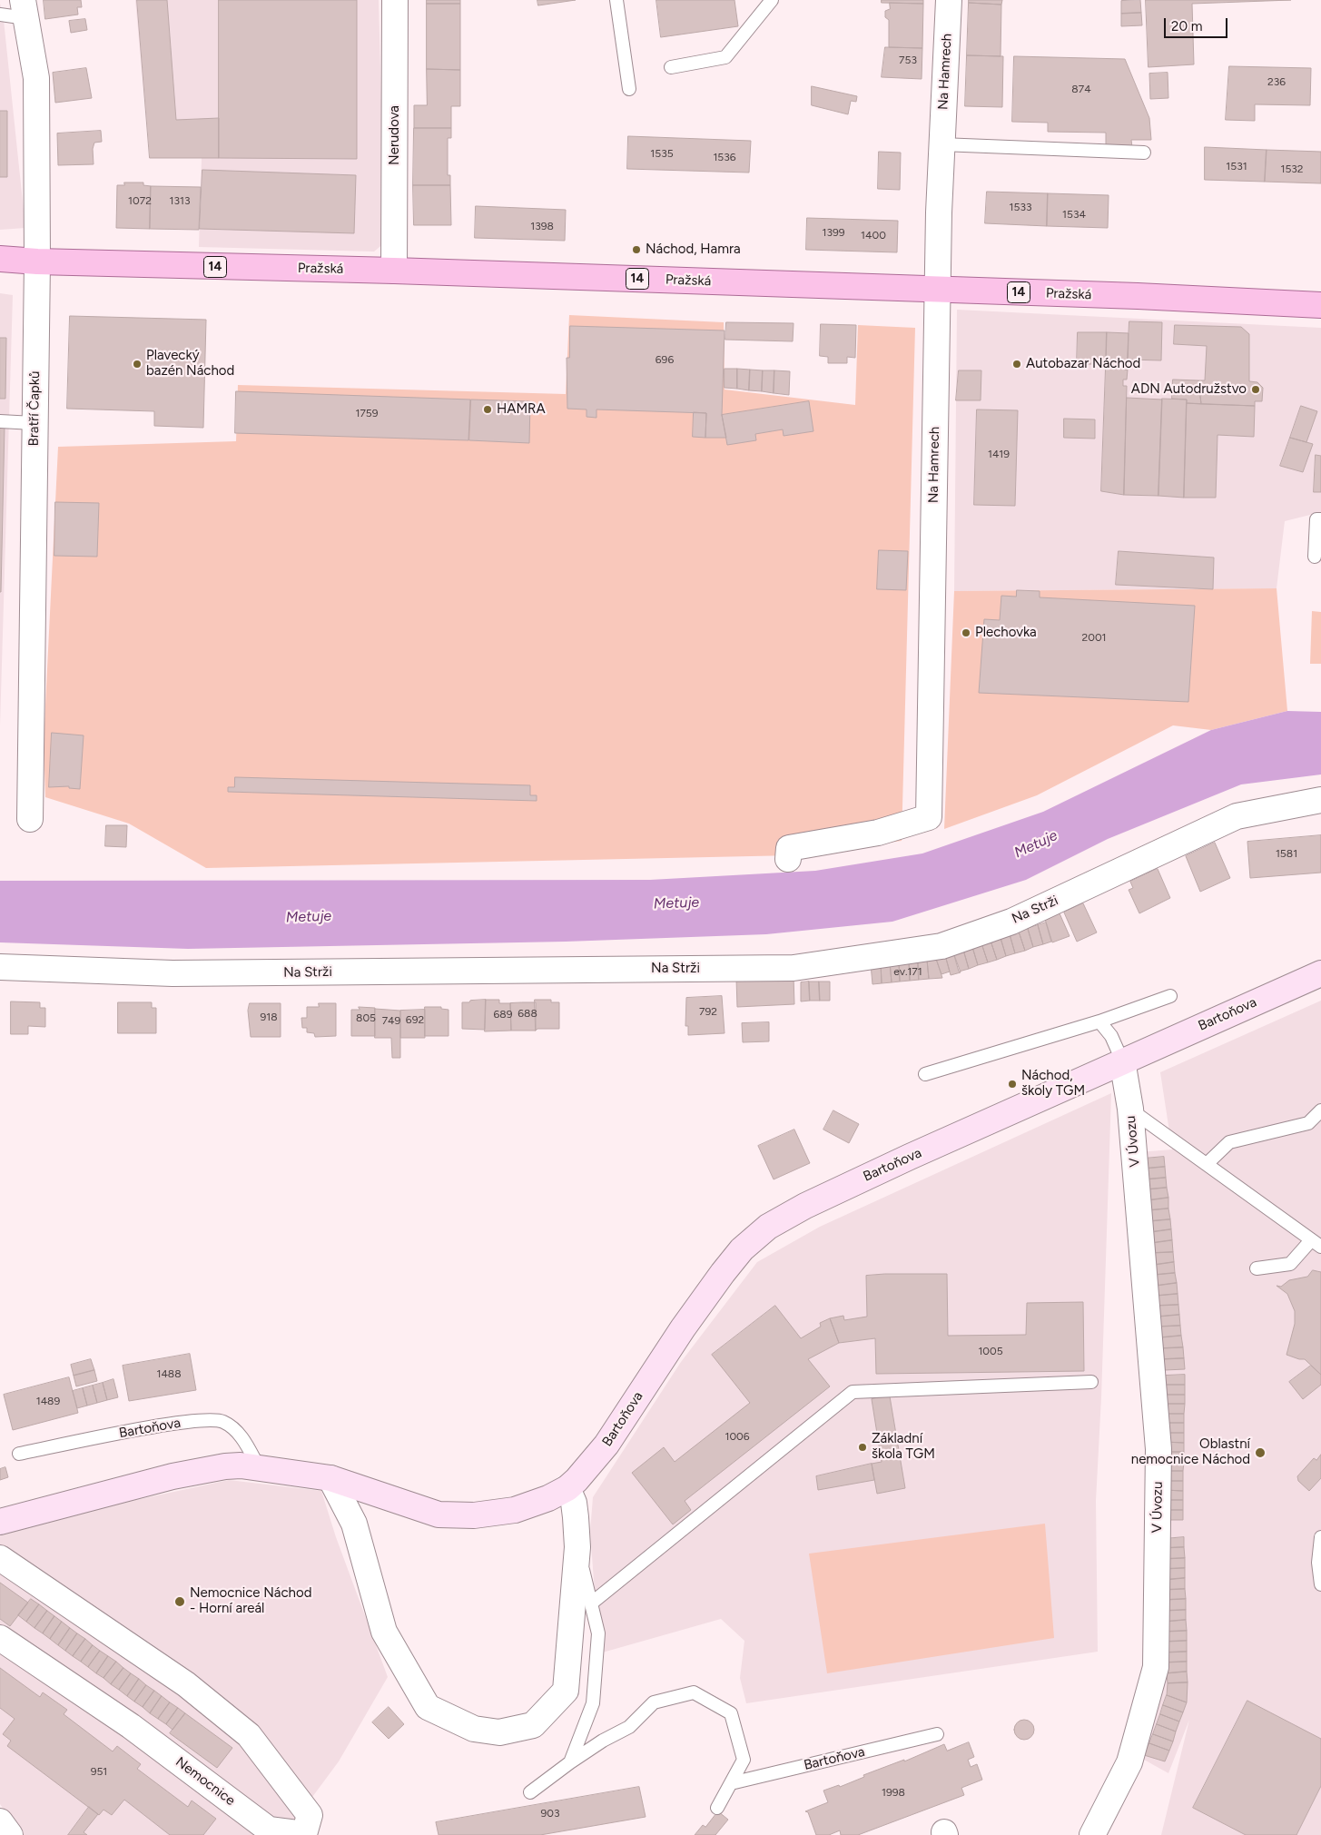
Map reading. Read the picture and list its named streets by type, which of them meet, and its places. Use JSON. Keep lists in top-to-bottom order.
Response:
{
  "streets": {
    "main road": ["14", "Pražská"],
    "street": [
      "Na Hamrech",
      "Nerudova",
      "Bratří Čapků",
      "Na Strži",
      "Bartoňova",
      "V Úvozu",
      "Nemocnice"
    ]
  },
  "crossings": [
    ["Na Hamrech", "Pražská"],
    ["Nerudova", "Pražská"],
    ["Pražská", "Bratří Čapků"],
    ["Bartoňova", "V Úvozu"]
  ],
  "water": ["Metuje"],
  "places": [
    "Náchod, Hamra",
    "Plavecký bazén Náchod",
    "Autobazar Náchod",
    "ADN Autodružstvo",
    "HAMRA",
    "Plechovka",
    "Náchod, školy TGM",
    "Základní škola TGM",
    "Oblastní nemocnice Náchod",
    "Nemocnice Náchod - Horní areál"
  ],
  "house_numbers": [
    "753",
    "236",
    "874",
    "1535",
    "1536",
    "1531",
    "1532",
    "1072",
    "1313",
    "1533",
    "1534",
    "1398",
    "1399",
    "1400",
    "696",
    "1759",
    "1419",
    "2001",
    "1581",
    "ev.171",
    "792",
    "688",
    "689",
    "918",
    "805",
    "692",
    "749",
    "1005",
    "1488",
    "1489",
    "1006",
    "951",
    "1998",
    "903"
  ],
  "scale_bar": "20 m"
}
